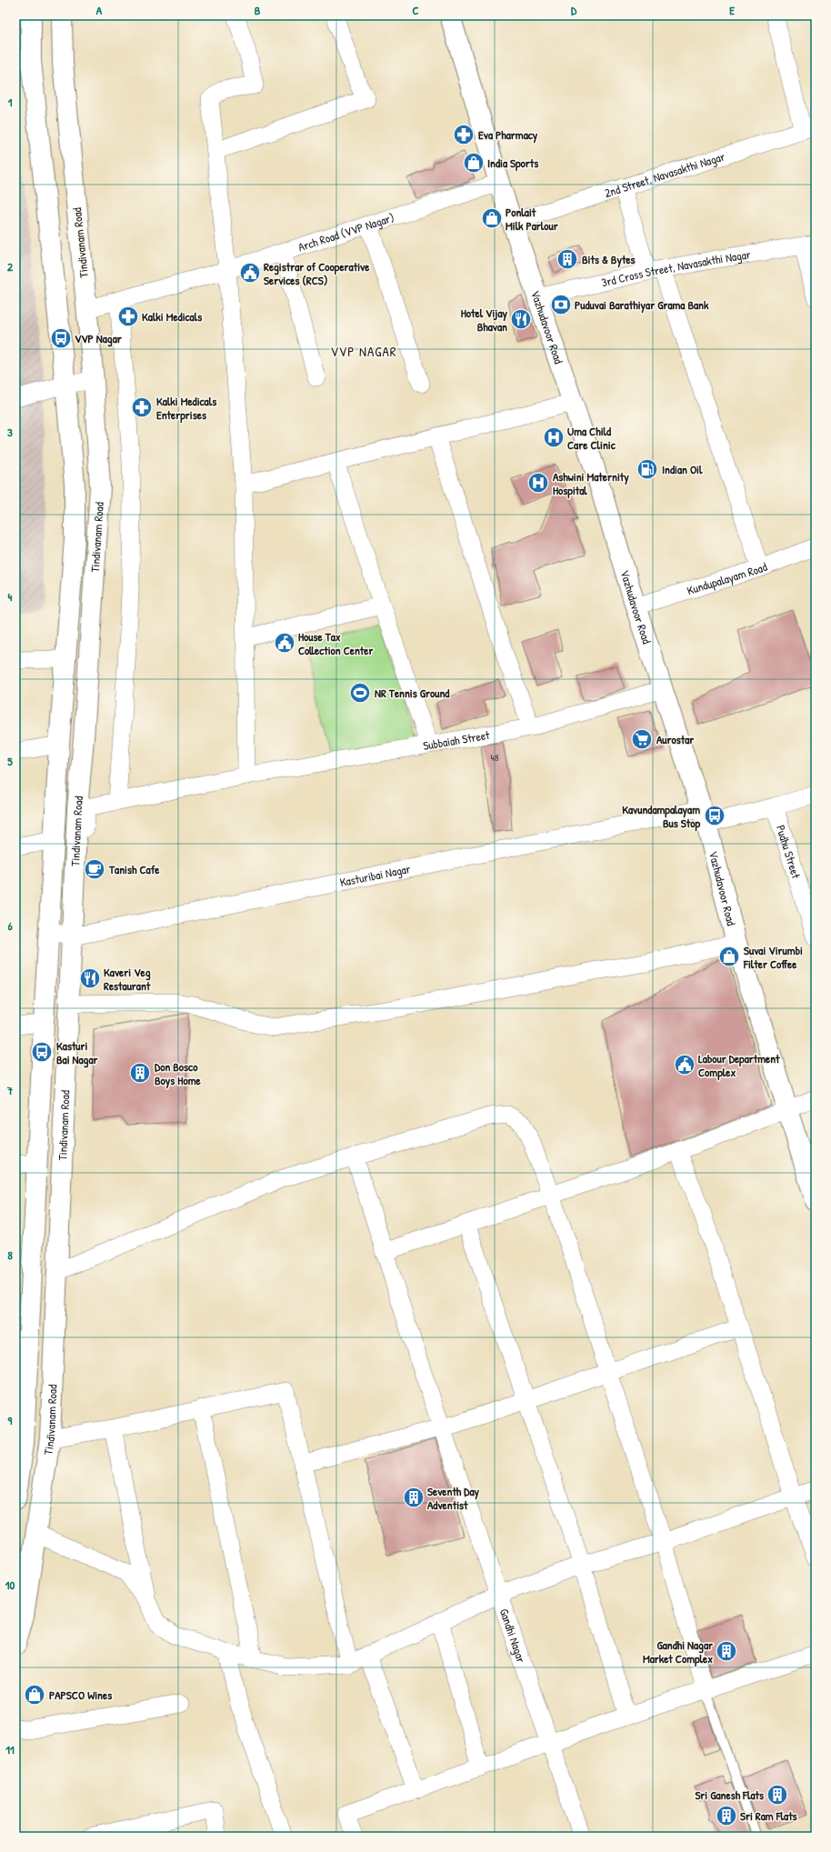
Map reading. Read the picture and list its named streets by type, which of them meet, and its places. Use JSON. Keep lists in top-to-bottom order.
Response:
{
  "streets": {
    "main road": ["Tindivanam Road", "Vazhudavoor Road"],
    "street": [
      "2nd Street, Navasakthi Nagar",
      "Arch Road (VVP Nagar)",
      "3rd Cross Street, Navasakthi Nagar",
      "Kundupalayam Road",
      "Subbaiah Street",
      "Pudhu Street",
      "Kasturibai Nagar",
      "Gandhi Nagar"
    ]
  },
  "crossings": [
    ["2nd Street, Navasakthi Nagar", "Vazhudavoor Road"],
    ["Arch Road (VVP Nagar)", "Tindivanam Road"],
    ["Arch Road (VVP Nagar)", "Vazhudavoor Road"],
    ["Tindivanam Road", "Subbaiah Street"],
    ["Tindivanam Road", "Kasturibai Nagar"],
    ["3rd Cross Street, Navasakthi Nagar", "Vazhudavoor Road"],
    ["Vazhudavoor Road", "Kundupalayam Road"],
    ["Vazhudavoor Road", "Subbaiah Street"],
    ["Vazhudavoor Road", "Kasturibai Nagar"],
    ["Subbaiah Street", "Kasturibai Nagar"],
    ["Pudhu Street", "Kasturibai Nagar"]
  ],
  "districts": ["VVP NAGAR"],
  "places": {
    "pharmacy": ["Eva Pharmacy", "Kalki Medicals", "Kalki Medicals Enterprises"],
    "shop": [
      "India Sports",
      "Ponlait Milk Parlour",
      "Suvai Virumbi Filter Coffee",
      "PAPSCO Wines"
    ],
    "building": [
      "Bits & Bytes",
      "Don Bosco Boys Home",
      "Seventh Day Adventist",
      "Gandhi Nagar Market Complex",
      "Sri Ganesh Flats",
      "Sri Ram Flats"
    ],
    "public building": ["Registrar of Cooperative Services (RCS)", "House Tax Collection Center", "Labour Department Complex"],
    "bank": ["Puduvai Barathiyar Grama Bank"],
    "restaurant": ["Hotel Vijay Bhavan", "Kaveri Veg Restaurant"],
    "bus stop": ["VVP Nagar", "Kavundampalayam Bus Stop", "Kasturi Bai Nagar"],
    "hospital": ["Uma Child Care Clinic", "Ashwini Maternity Hospital"],
    "fuel station": ["Indian Oil"],
    "sports": ["NR Tennis Ground"],
    "supermarket": ["Aurostar"],
    "cafe": ["Tanish Cafe"]
  },
  "house_numbers": ["48"],
  "grid": {
    "columns": [
      "A",
      "B",
      "C",
      "D",
      "E"
    ],
    "rows": [
      "1",
      "2",
      "3",
      "4",
      "5",
      "6",
      "7",
      "8",
      "9",
      "10",
      "11"
    ]
  }
}
